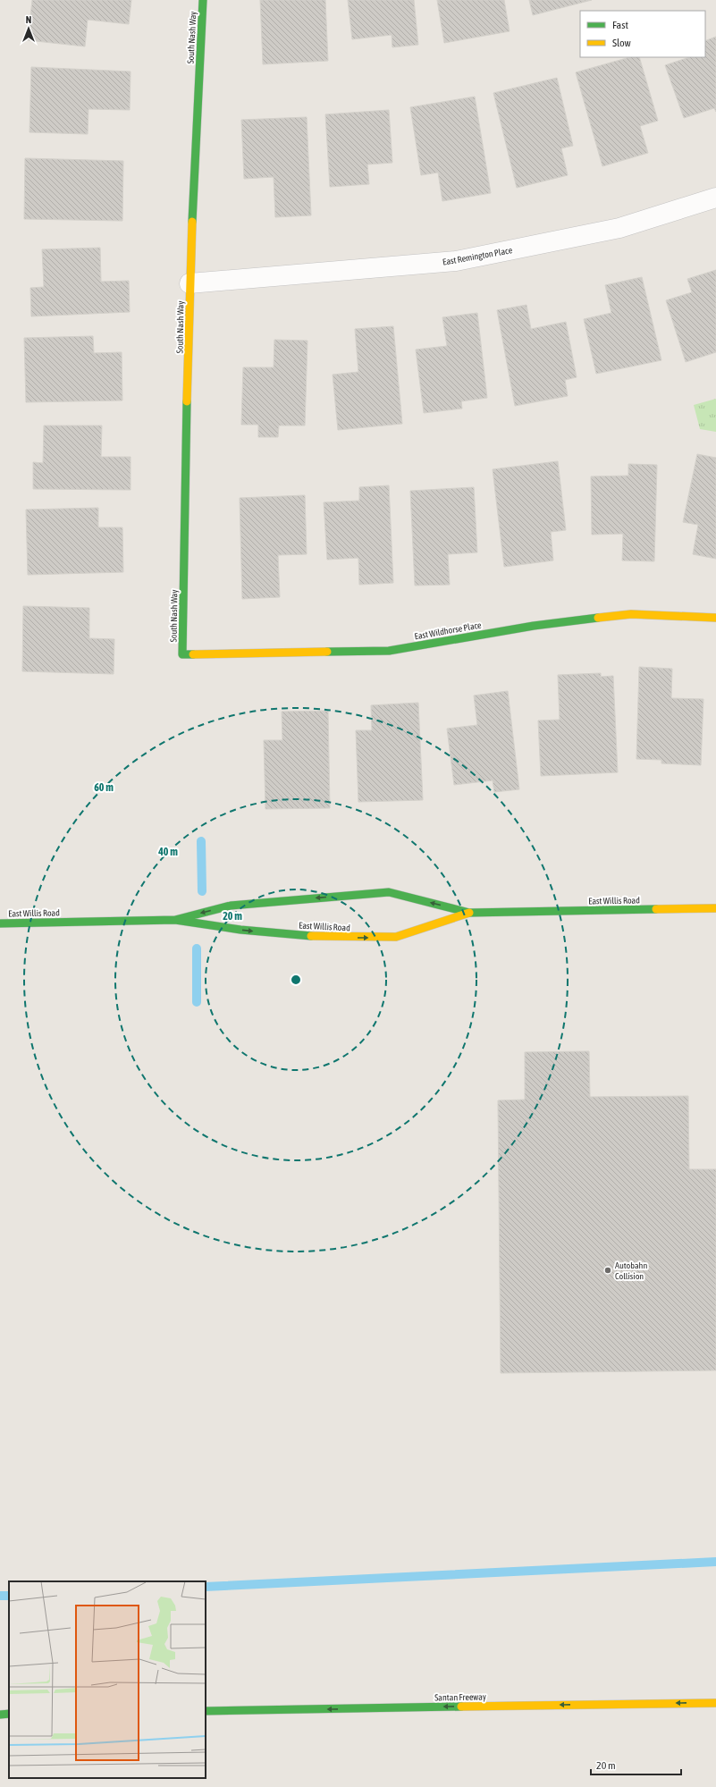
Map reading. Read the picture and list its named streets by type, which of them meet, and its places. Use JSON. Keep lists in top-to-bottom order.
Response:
{
  "streets": {
    "main road": [
      "South Nash Way",
      "East Wildhorse Place",
      "East Willis Road",
      "Santan Freeway"
    ],
    "street": ["East Remington Place"]
  },
  "crossings": [
    ["South Nash Way", "East Remington Place"],
    ["South Nash Way", "East Wildhorse Place"]
  ],
  "one_way": ["Santan Freeway"],
  "places": ["Autobahn Collision"],
  "legend": ["Fast", "Slow"],
  "scale_bar": "20 m",
  "north": "top",
  "rings": ["60 m", "40 m", "20 m"]
}
